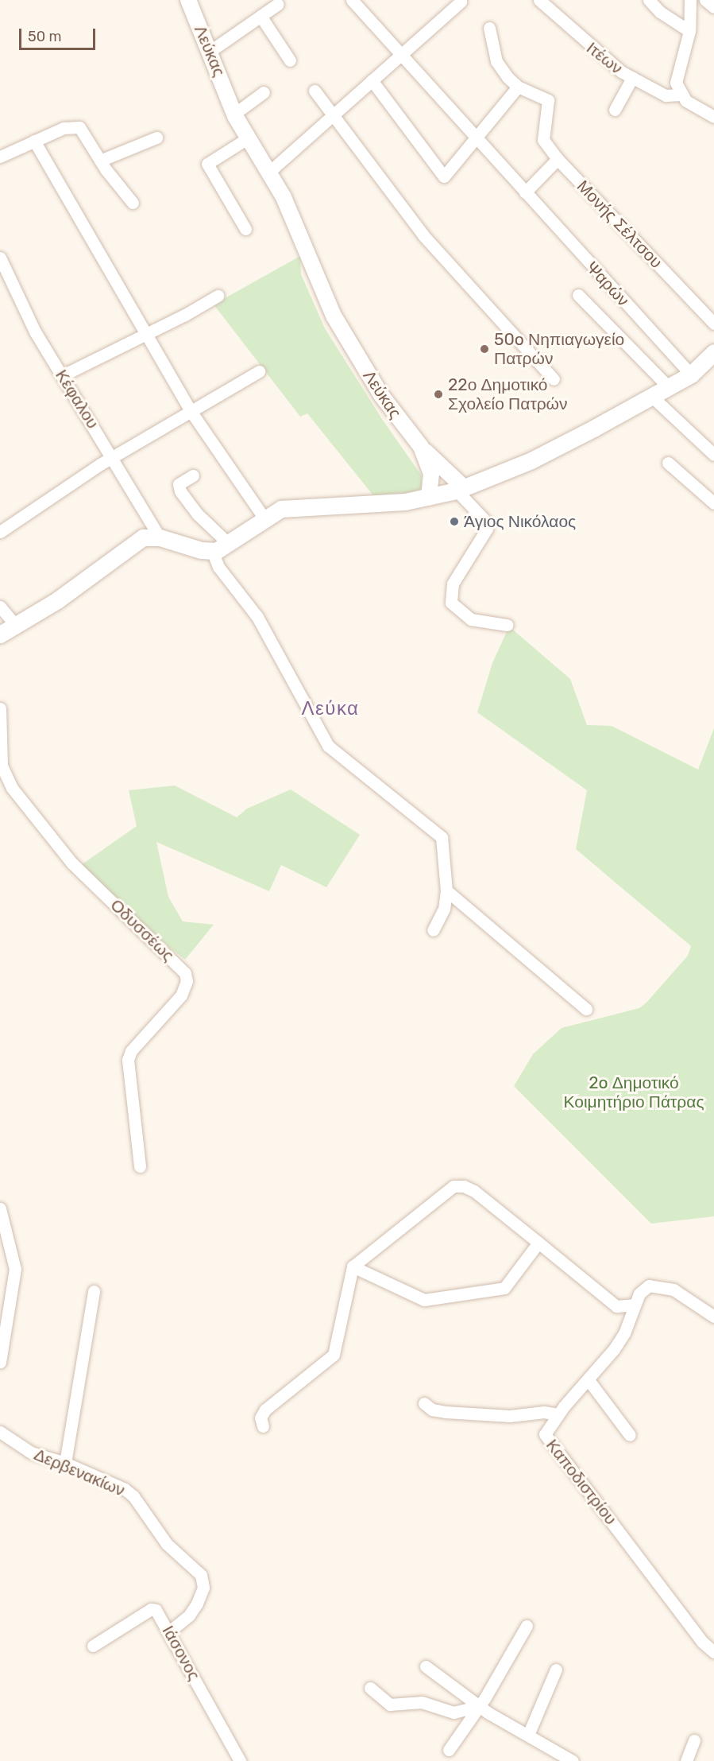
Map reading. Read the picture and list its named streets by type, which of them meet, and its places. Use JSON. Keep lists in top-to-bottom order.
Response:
{
  "streets": {
    "street": [
      "Λεύκας",
      "Ιτέων",
      "Μονής Σέλτσου",
      "Ψαρών",
      "Κέφαλου",
      "Οδυσσέως",
      "Δερβενακίων",
      "Καποδιστρίου",
      "Ιάσονος"
    ]
  },
  "crossings": [
    ["Δερβενακίων", "Ιάσονος"]
  ],
  "districts": ["Λεύκα"],
  "parks": ["2o Δημοτικό Κοιμητήριο Πάτρας"],
  "places": ["50o Νηπιαγωγείο Πατρών", "22ο Δημοτικό Σχολείο Πατρών", "Άγιος Νικόλαος"],
  "scale_bar": "50 m"
}
